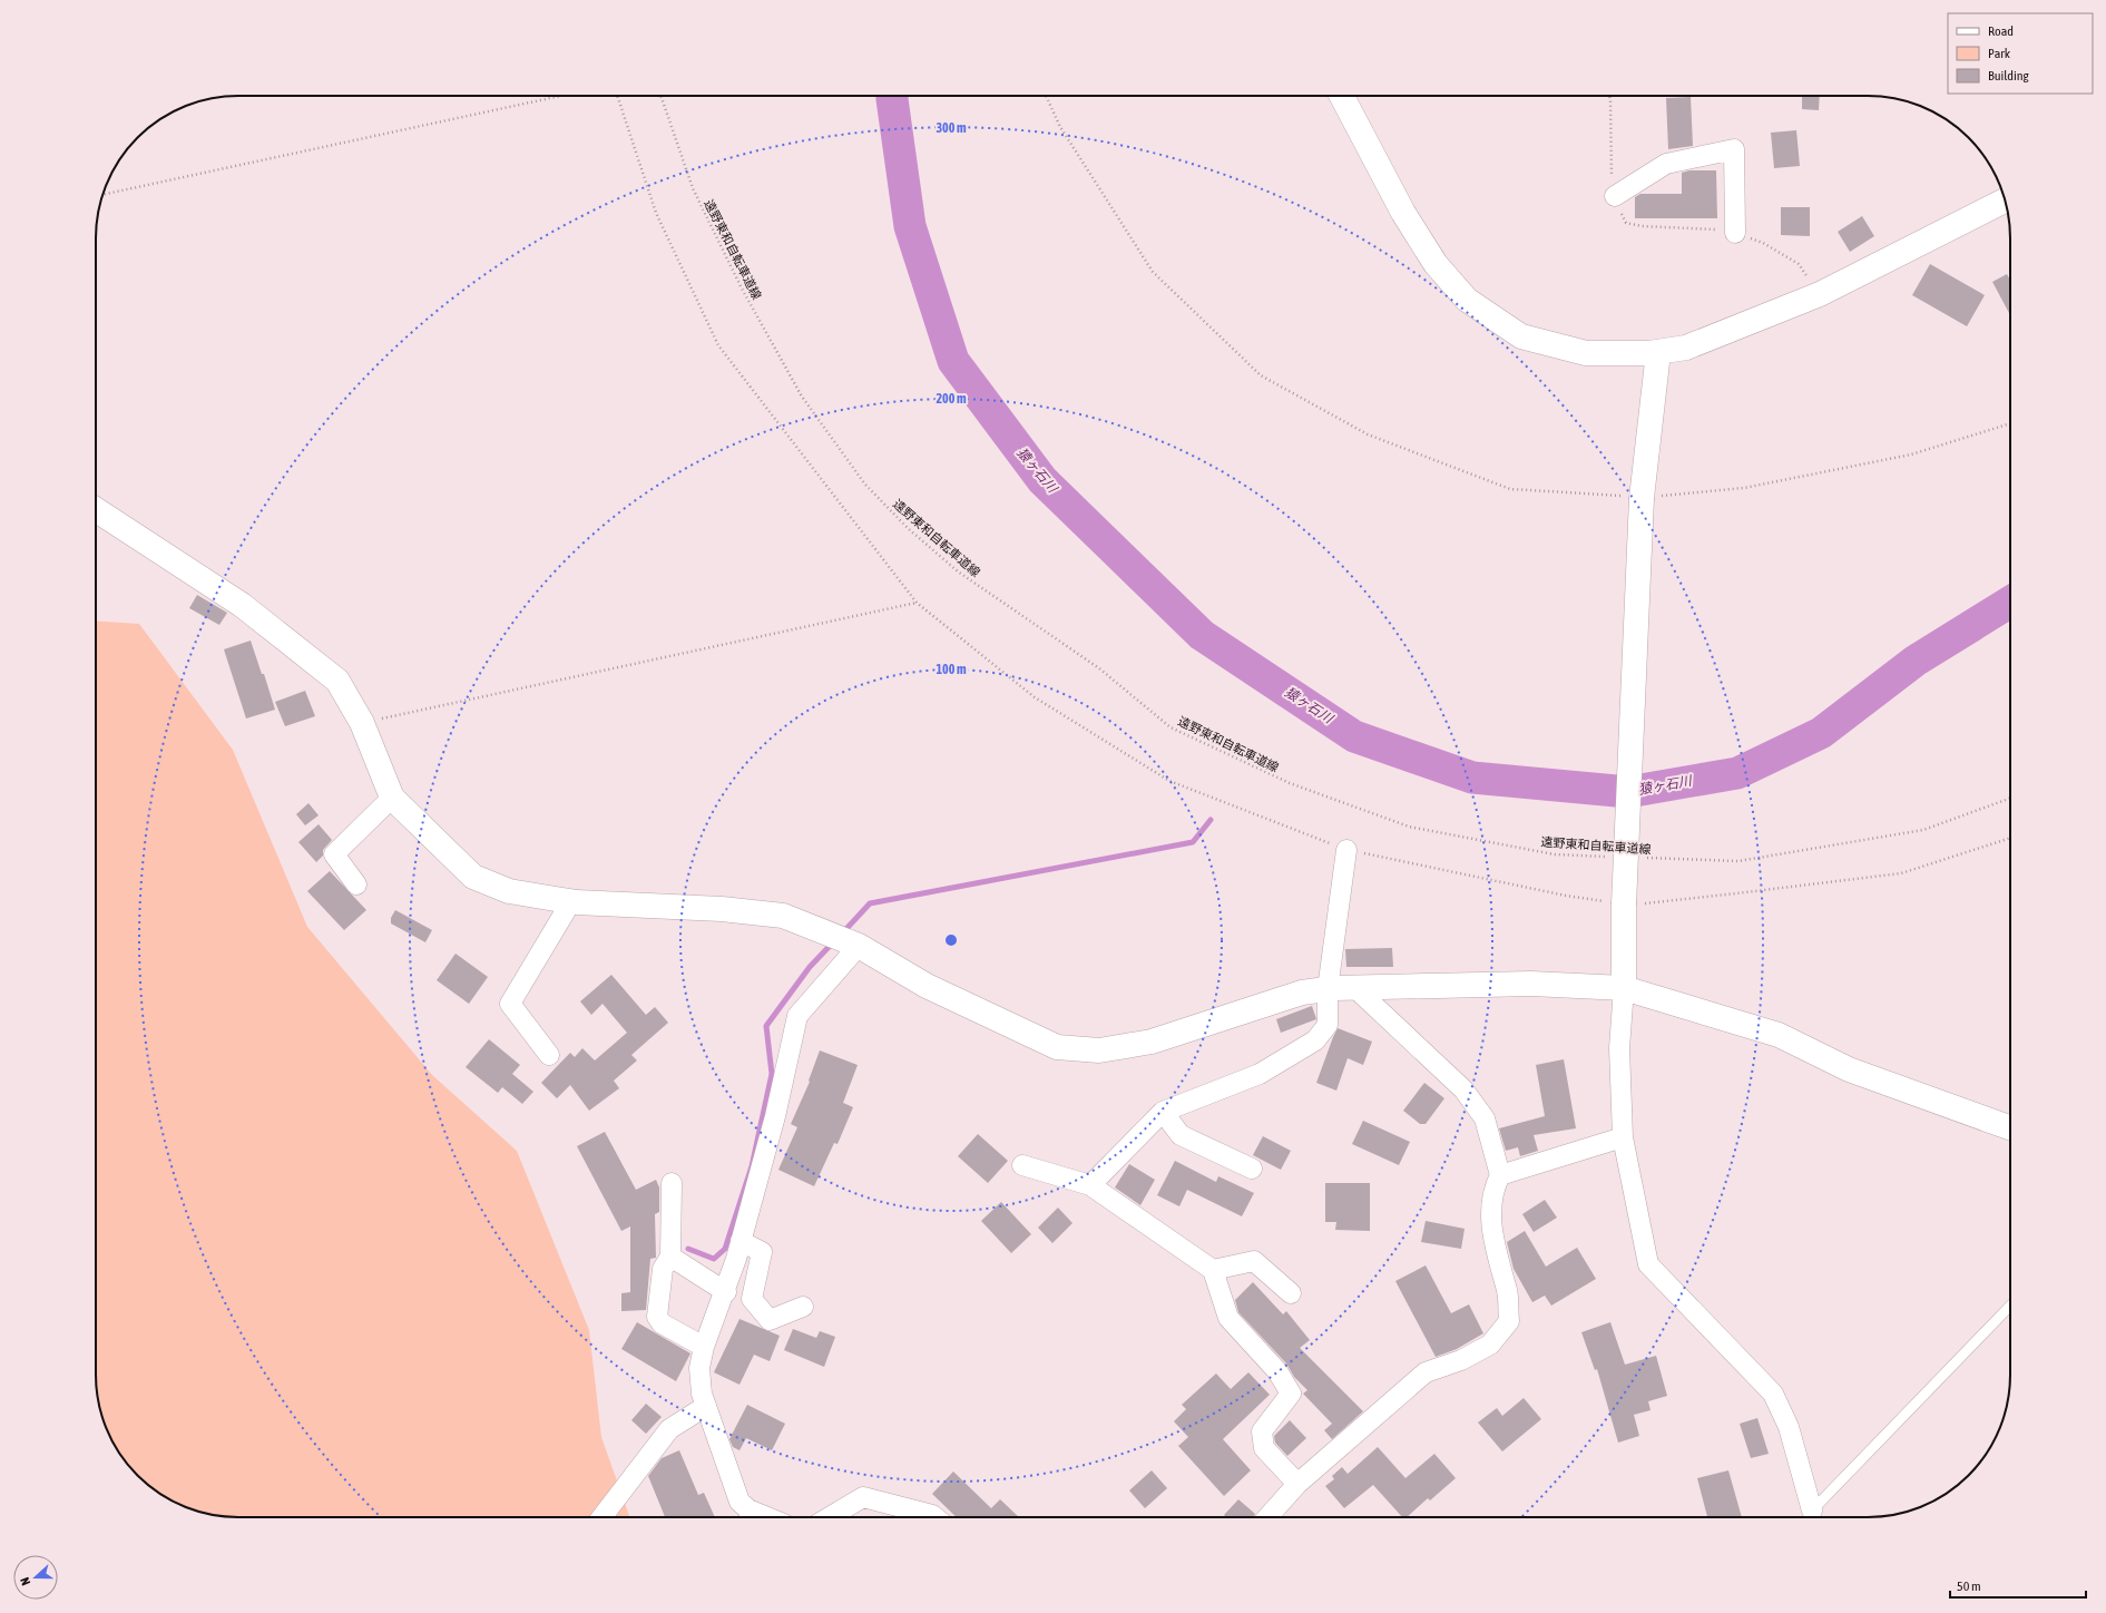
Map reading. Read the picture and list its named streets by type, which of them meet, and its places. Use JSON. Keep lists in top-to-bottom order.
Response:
{
  "streets": {
    "path": ["遠野東和自転車道線"]
  },
  "water": ["猿ヶ石川"],
  "legend": ["Road", "Park", "Building"],
  "scale_bar": "50 m",
  "north": "left",
  "rings": ["300 m", "200 m", "100 m"]
}
